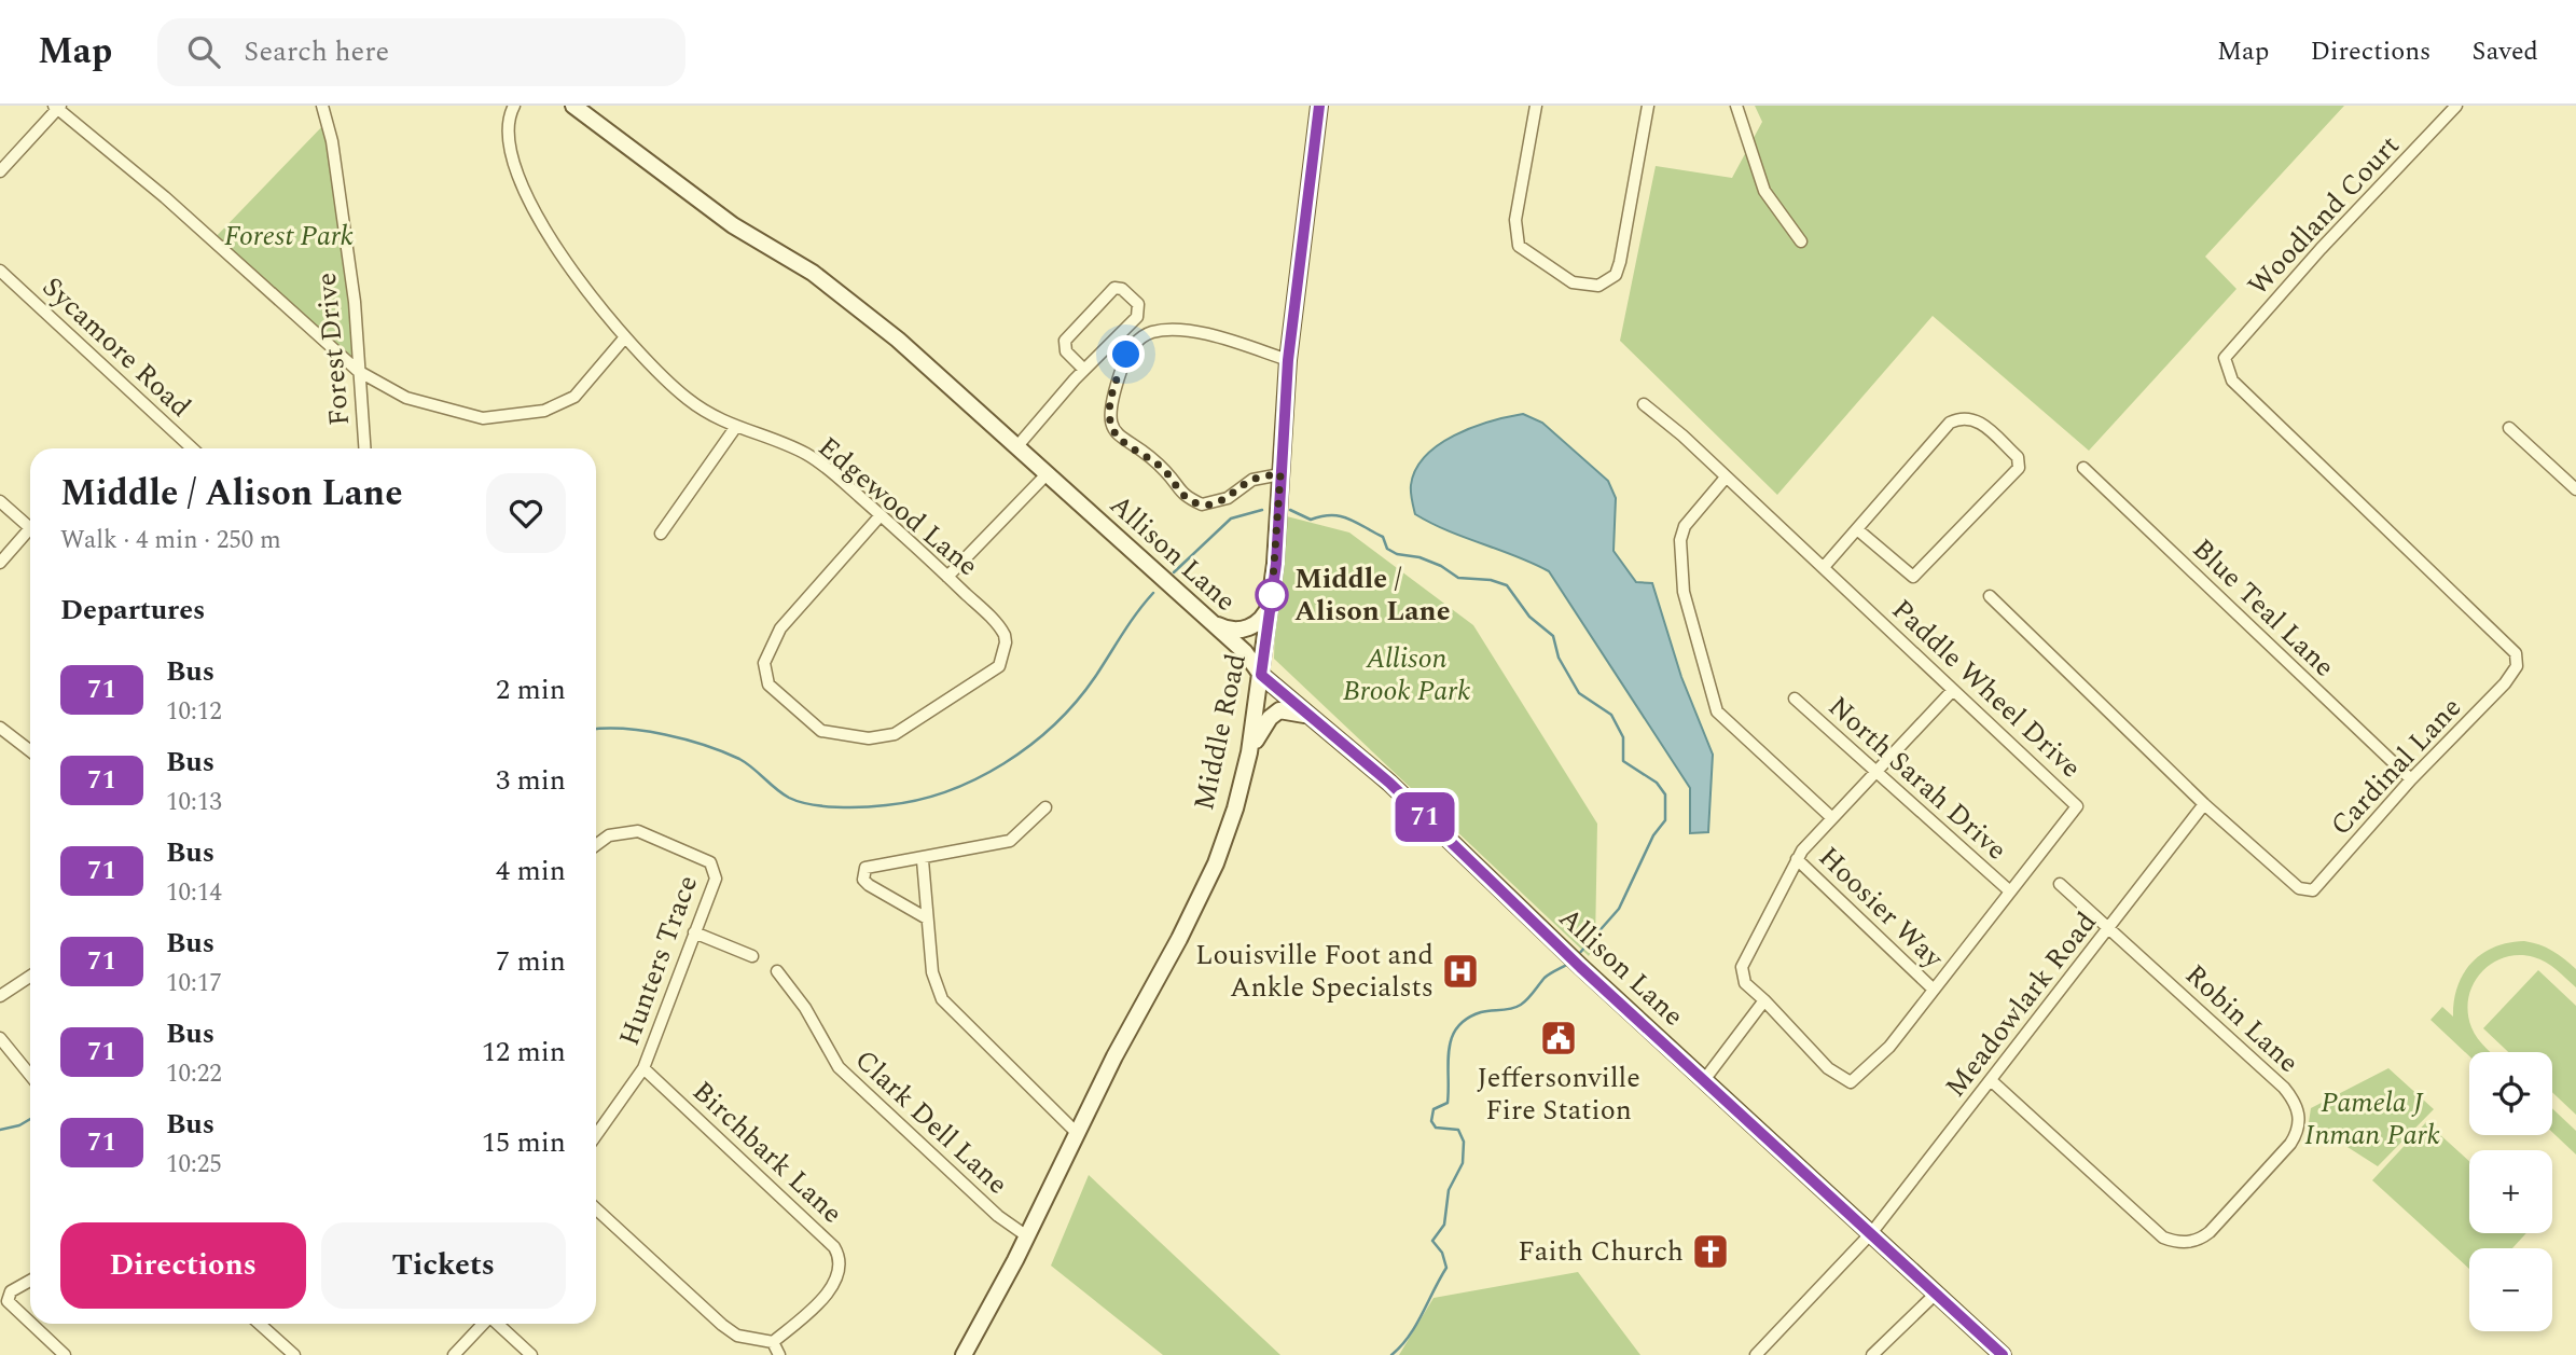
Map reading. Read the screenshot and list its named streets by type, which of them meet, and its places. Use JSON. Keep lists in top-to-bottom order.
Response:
{
  "streets": {
    "main road": ["Allison Lane", "Middle Road"],
    "street": [
      "Woodland Court",
      "Sycamore Road",
      "Forest Drive",
      "Edgewood Lane",
      "Blue Teal Lane",
      "Paddle Wheel Drive",
      "Cardinal Lane",
      "North Sarah Drive",
      "Hoosier Way",
      "Hunters Trace",
      "Meadowlark Road",
      "Robin Lane",
      "Clark Dell Lane",
      "Birchbark Lane"
    ]
  },
  "crossings": [
    ["Woodland Court", "Cardinal Lane"],
    ["Allison Lane", "Middle Road"],
    ["Allison Lane", "Meadowlark Road"],
    ["Blue Teal Lane", "Cardinal Lane"],
    ["Paddle Wheel Drive", "North Sarah Drive"],
    ["Paddle Wheel Drive", "Hoosier Way"],
    ["Middle Road", "Clark Dell Lane"],
    ["Cardinal Lane", "Meadowlark Road"],
    ["Hunters Trace", "Birchbark Lane"],
    ["Meadowlark Road", "Robin Lane"]
  ],
  "parks": ["Forest Park", "Allison Brook Park", "Pamela J Inman Park"],
  "places": {
    "other": ["Middle / Alison Lane"],
    "hospital": ["Louisville Foot and Ankle Specialsts"],
    "public building": ["Jeffersonville Fire Station"],
    "church": ["Faith Church"]
  },
  "lines": ["bus line 71"],
  "page": {
    "header": "Map",
    "search": "Search here",
    "nav": ["Map", "Directions", "Saved"],
    "on_map": "71",
    "heading": [
      ["Middle / Alison Lane", "Walk · 4 min · 250 m"],
      "Departures"
    ],
    "list": [
      {
        "mark": "71",
        "name": "Bus",
        "note": "10:12",
        "value": "2 min"
      },
      {
        "mark": "71",
        "name": "Bus",
        "note": "10:13",
        "value": "3 min"
      },
      {
        "mark": "71",
        "name": "Bus",
        "note": "10:14",
        "value": "4 min"
      },
      {
        "mark": "71",
        "name": "Bus",
        "note": "10:17",
        "value": "7 min"
      },
      {
        "mark": "71",
        "name": "Bus",
        "note": "10:22",
        "value": "12 min"
      },
      {
        "mark": "71",
        "name": "Bus",
        "note": "10:25",
        "value": "15 min"
      }
    ],
    "map_buttons": ["+", "−"],
    "buttons": ["Directions", "Tickets"]
  }
}
